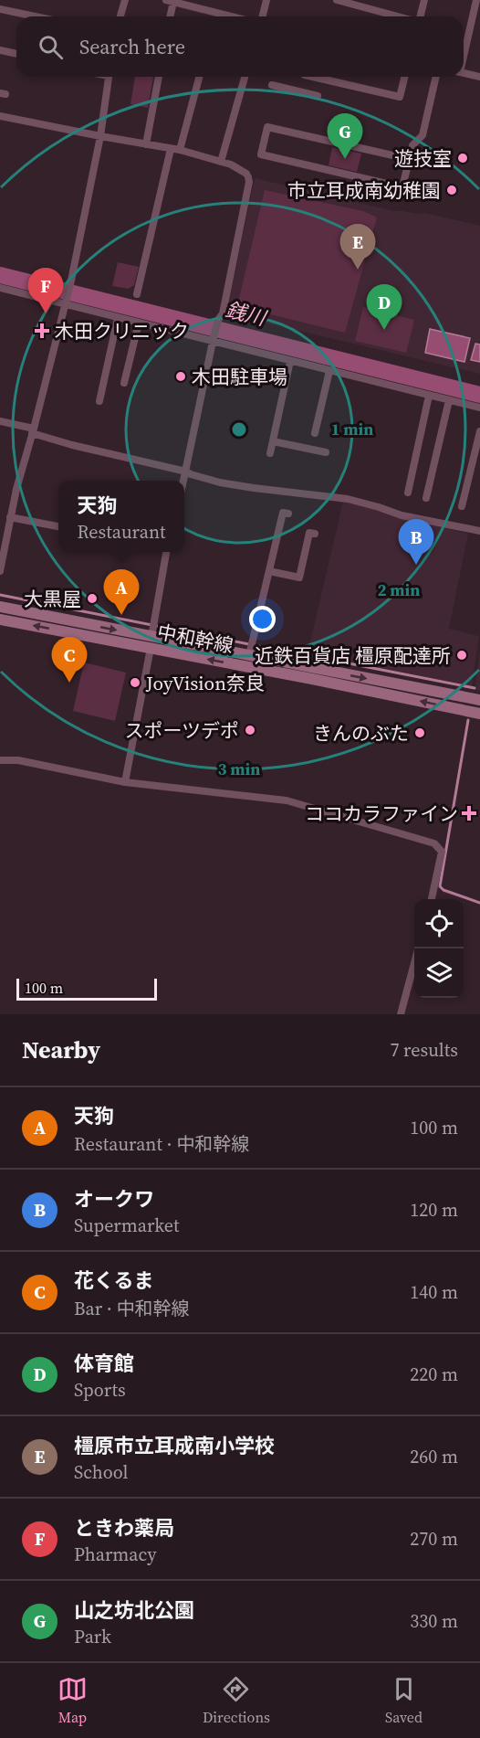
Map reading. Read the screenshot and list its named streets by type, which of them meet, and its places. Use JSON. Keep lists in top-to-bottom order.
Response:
{
  "streets": {
    "main road": ["中和幹線"]
  },
  "water": ["銭川"],
  "places": {
    "other": [
      "遊技室",
      "市立耳成南幼稚園",
      "木田駐車場",
      "大黒屋",
      "近鉄百貨店 橿原配達所",
      "JoyVision奈良",
      "スポーツデポ",
      "きんのぶた"
    ],
    "health": ["木田クリニック", "ココカラファイン"]
  },
  "scale_bar": "100 m",
  "page": {
    "search": "Search here",
    "pins": [
      "G",
      "E",
      "F",
      "D",
      "B",
      "A",
      "C"
    ],
    "popup": ["天狗", "Restaurant"],
    "scale": "100 m",
    "heading": ["Nearby", "7 results"],
    "list": [
      {
        "mark": "A",
        "name": "天狗",
        "note": "Restaurant · 中和幹線",
        "value": "100 m"
      },
      {
        "mark": "B",
        "name": "オークワ",
        "note": "Supermarket",
        "value": "120 m"
      },
      {
        "mark": "C",
        "name": "花くるま",
        "note": "Bar · 中和幹線",
        "value": "140 m"
      },
      {
        "mark": "D",
        "name": "体育館",
        "note": "Sports",
        "value": "220 m"
      },
      {
        "mark": "E",
        "name": "橿原市立耳成南小学校",
        "note": "School",
        "value": "260 m"
      },
      {
        "mark": "F",
        "name": "ときわ薬局",
        "note": "Pharmacy",
        "value": "270 m"
      },
      {
        "mark": "G",
        "name": "山之坊北公園",
        "note": "Park",
        "value": "330 m"
      }
    ],
    "nav": ["Map", "Directions", "Saved"]
  },
  "rings": ["1 min", "2 min", "3 min"]
}
